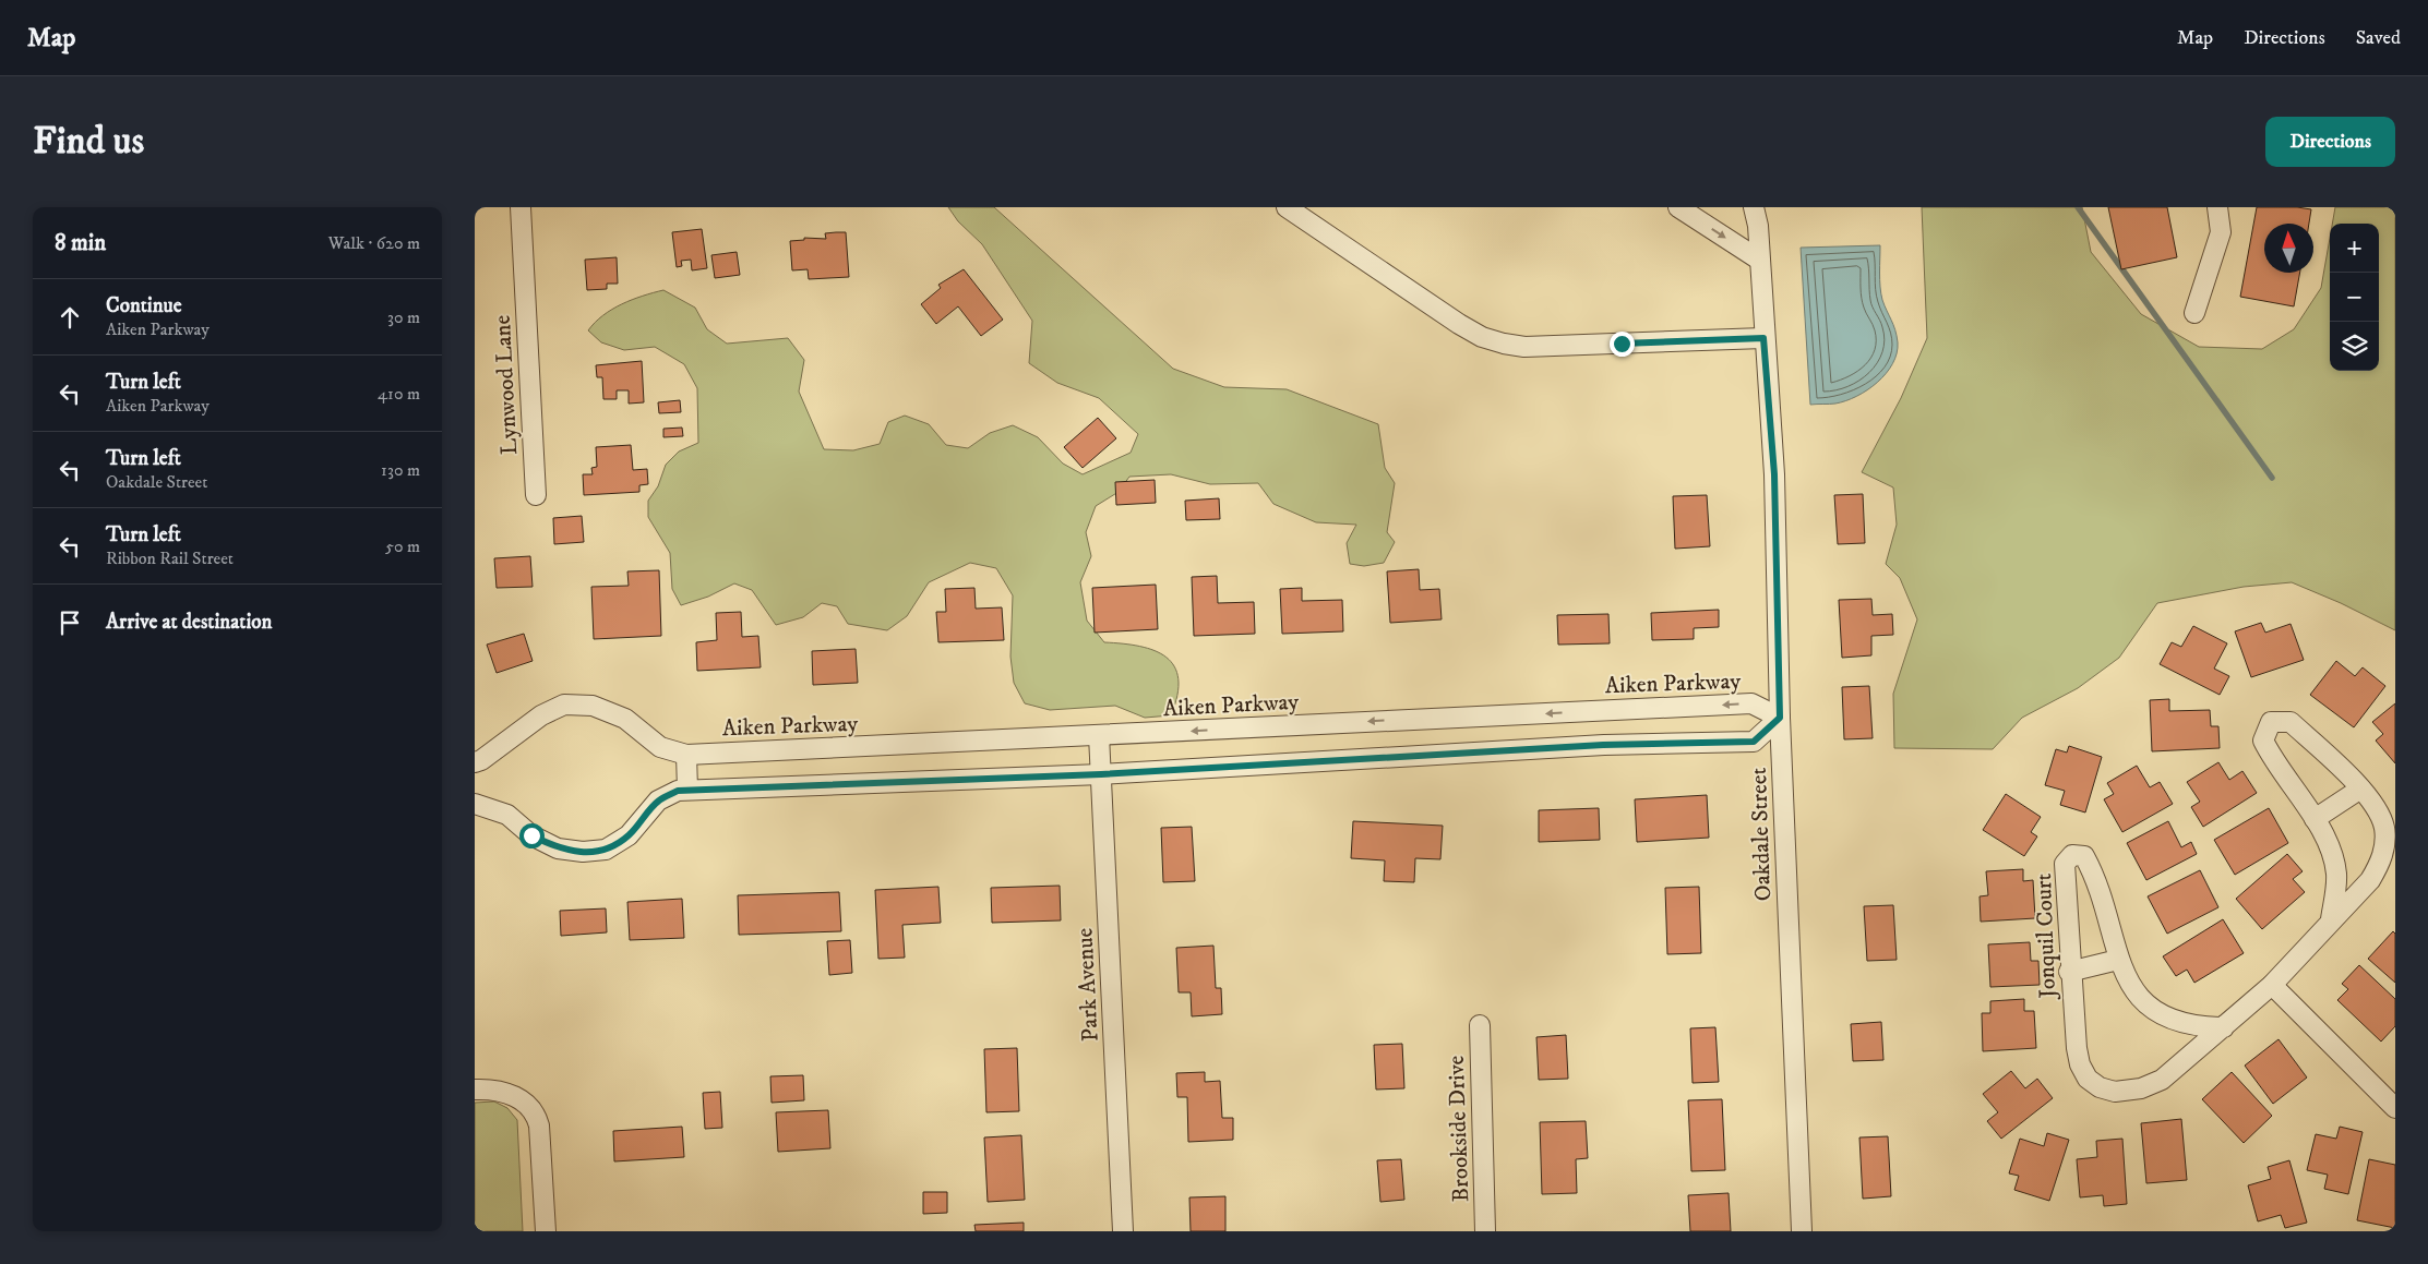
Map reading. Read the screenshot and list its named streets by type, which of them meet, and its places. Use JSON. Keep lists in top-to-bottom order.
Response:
{
  "streets": {
    "street": [
      "Lynwood Lane",
      "Aiken Parkway",
      "Oakdale Street",
      "Jonquil Court",
      "Park Avenue",
      "Brookside Drive"
    ]
  },
  "crossings": [
    ["Aiken Parkway", "Oakdale Street"],
    ["Aiken Parkway", "Park Avenue"]
  ],
  "north": "top",
  "page": {
    "header": "Map",
    "nav": ["Map", "Directions", "Saved"],
    "buttons": "Directions",
    "title": "Find us",
    "heading": ["8 min", "Walk · 620 m"],
    "map_buttons": ["+", "−"],
    "list": [
      ["Continue", "Aiken Parkway", "30 m"],
      ["Turn left", "Aiken Parkway", "410 m"],
      ["Turn left", "Oakdale Street", "130 m"],
      ["Turn left", "Ribbon Rail Street", "50 m"],
      "Arrive at destination"
    ]
  }
}
